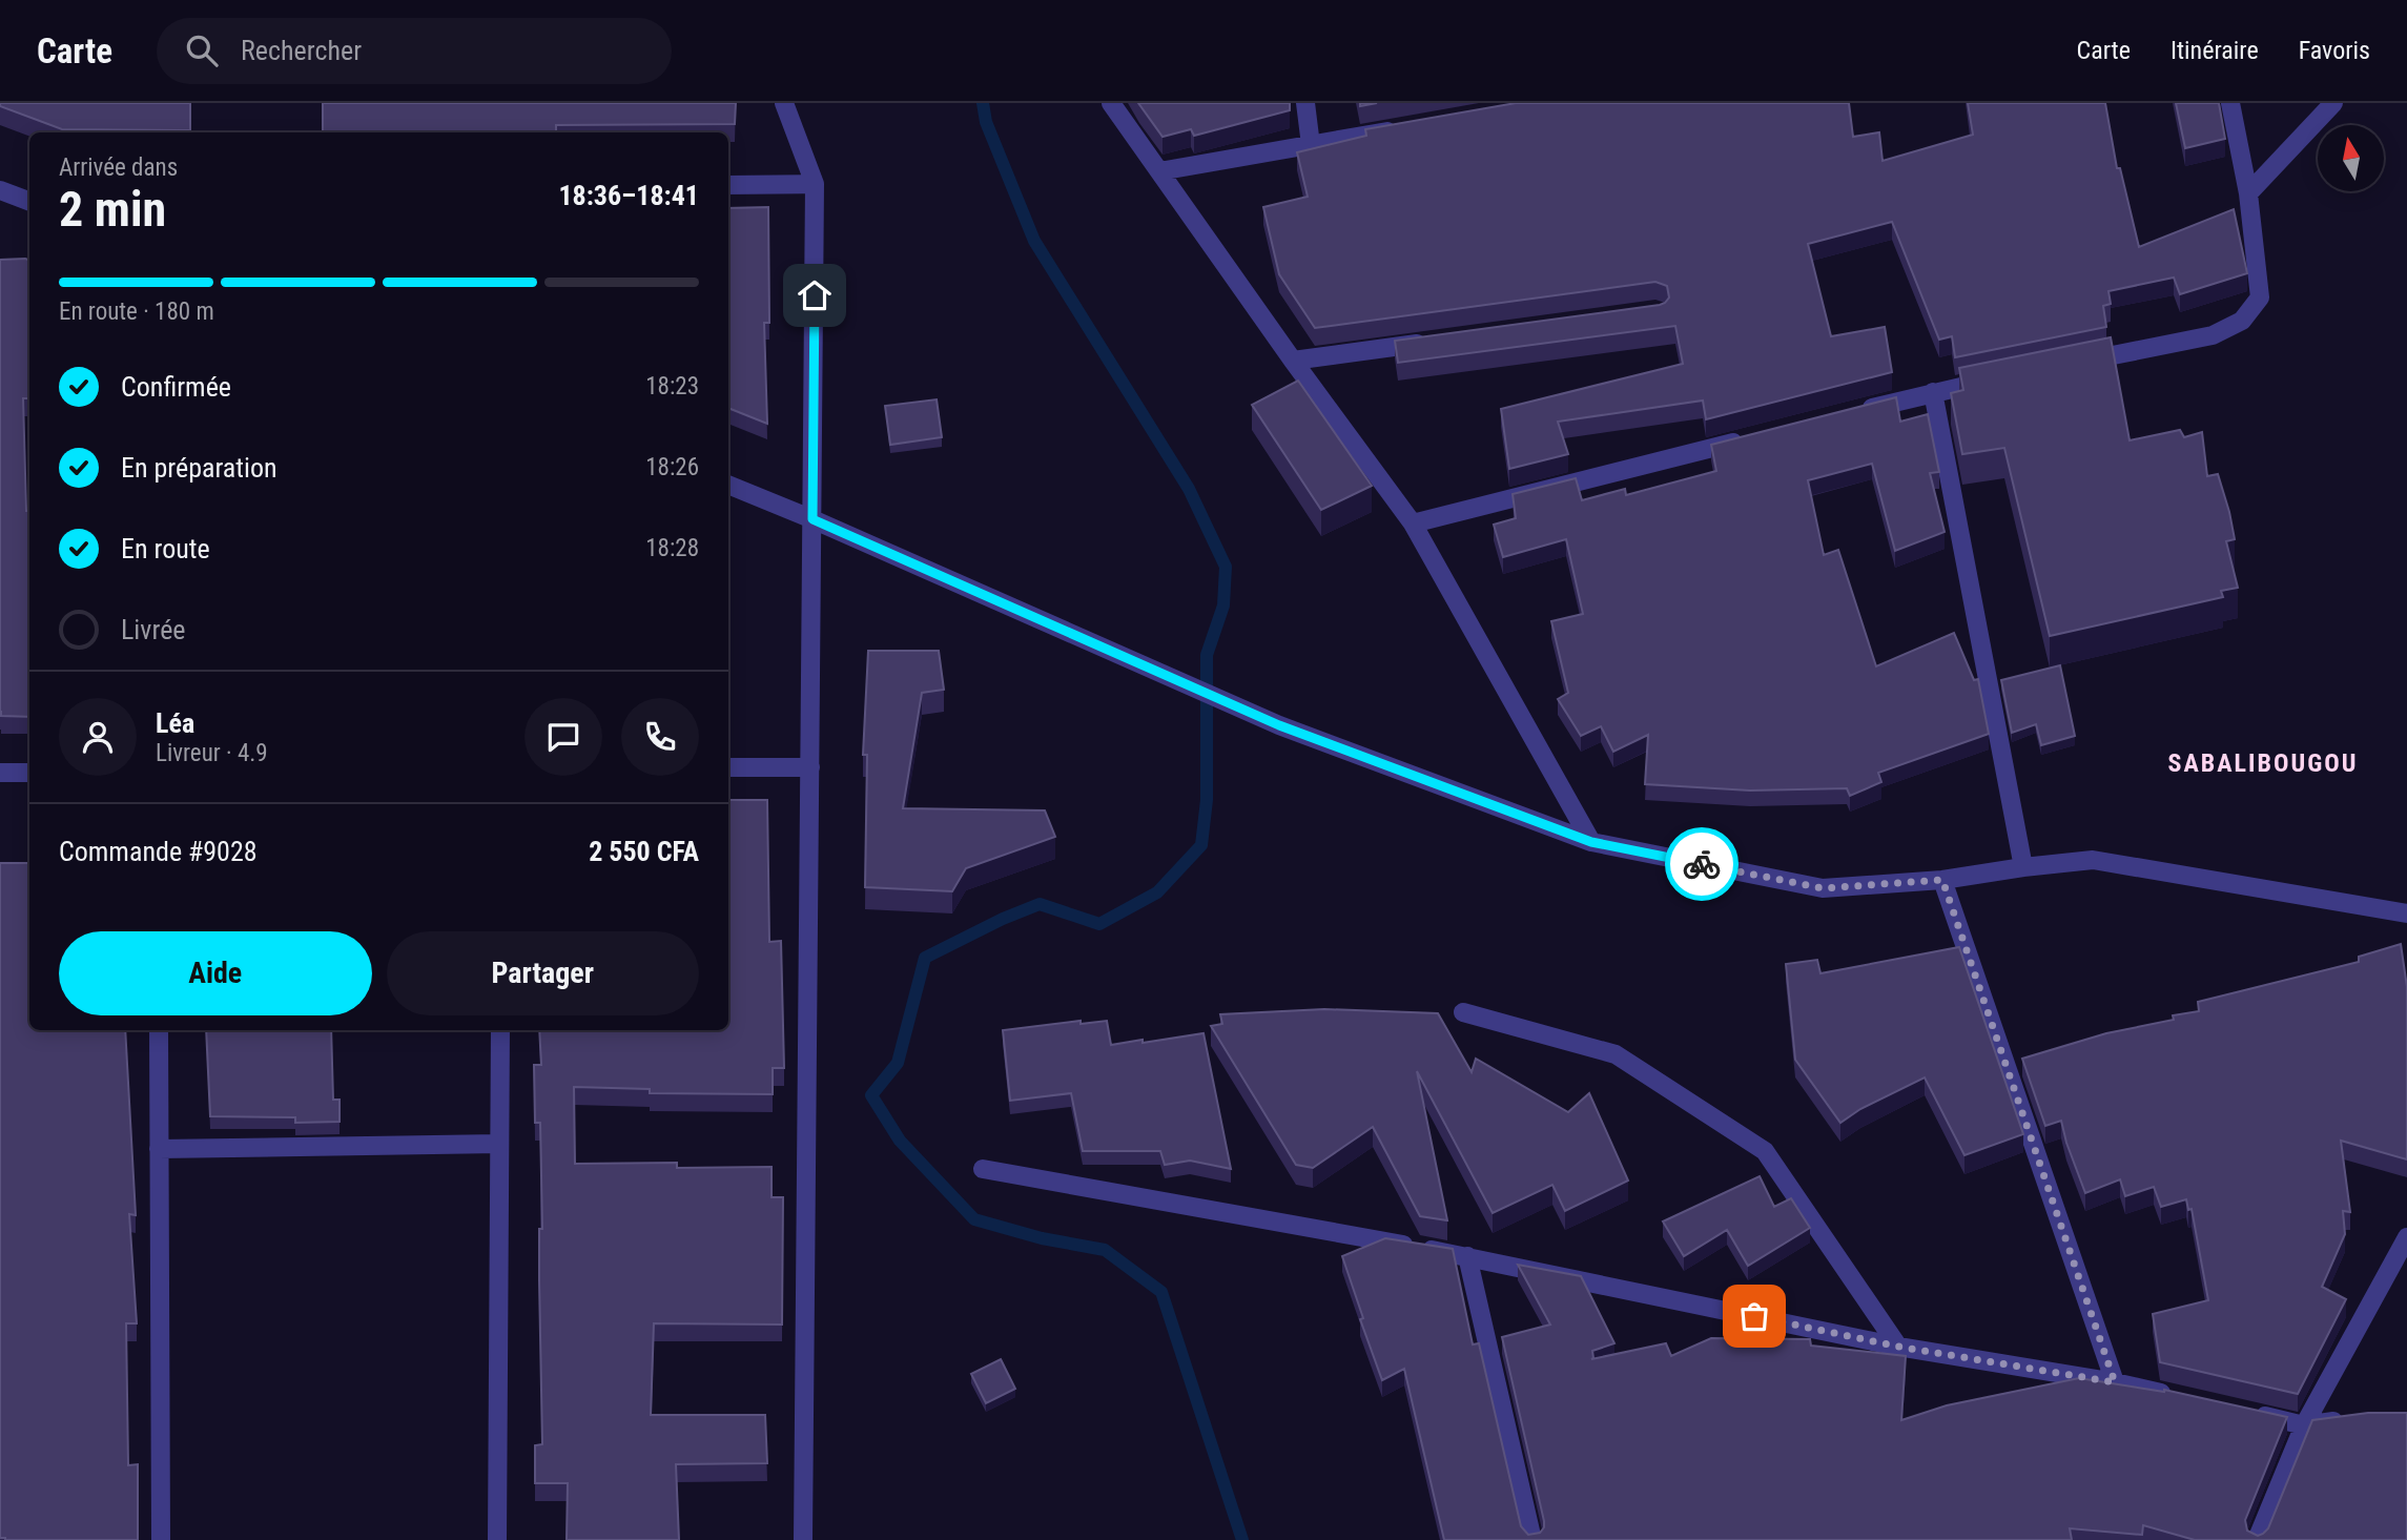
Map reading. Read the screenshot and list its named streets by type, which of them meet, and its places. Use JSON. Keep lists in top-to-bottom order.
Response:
{
  "districts": ["SABALIBOUGOU"],
  "north": "top",
  "page": {
    "header": "Carte",
    "search": "Rechercher",
    "nav": ["Carte", "Itinéraire", "Favoris"],
    "heading": ["2 min", "Arrivée dans", "18:36–18:41"],
    "panel": [
      "Léa",
      "Livreur · 4.9",
      "Commande #9028",
      "2 550 CFA"
    ],
    "bar": "En route · 180 m",
    "list": [
      ["Confirmée", "18:23"],
      ["En préparation", "18:26"],
      ["En route", "18:28"],
      "Livrée"
    ],
    "buttons": ["Aide", "Partager"]
  }
}
